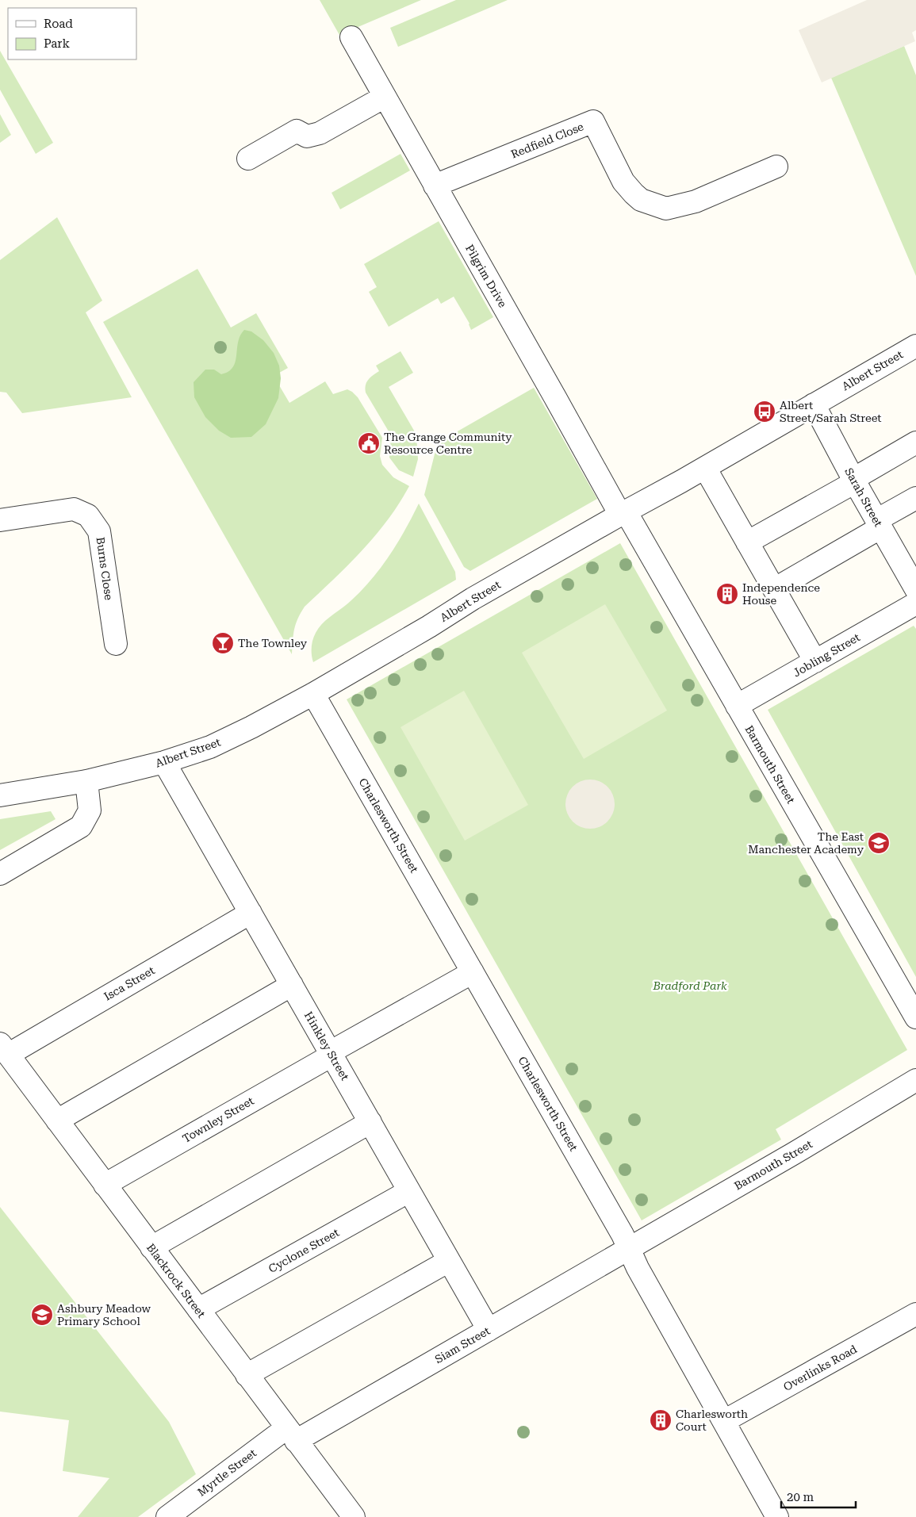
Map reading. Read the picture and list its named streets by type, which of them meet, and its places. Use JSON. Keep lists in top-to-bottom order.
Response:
{
  "streets": {
    "street": [
      "Redfield Close",
      "Pilgrim Drive",
      "Albert Street",
      "Sarah Street",
      "Burns Close",
      "Jobling Street",
      "Barmouth Street",
      "Charlesworth Street",
      "Isca Street",
      "Hinkley Street",
      "Townley Street",
      "Cyclone Street",
      "Blackrock Street",
      "Siam Street",
      "Overlinks Road",
      "Myrtle Street"
    ]
  },
  "crossings": [
    ["Redfield Close", "Pilgrim Drive"],
    ["Pilgrim Drive", "Albert Street"],
    ["Pilgrim Drive", "Barmouth Street"],
    ["Albert Street", "Sarah Street"],
    ["Albert Street", "Barmouth Street"],
    ["Albert Street", "Charlesworth Street"],
    ["Albert Street", "Hinkley Street"],
    ["Jobling Street", "Barmouth Street"],
    ["Barmouth Street", "Charlesworth Street"],
    ["Barmouth Street", "Siam Street"],
    ["Charlesworth Street", "Townley Street"],
    ["Charlesworth Street", "Siam Street"],
    ["Charlesworth Street", "Overlinks Road"],
    ["Isca Street", "Hinkley Street"],
    ["Isca Street", "Blackrock Street"],
    ["Hinkley Street", "Townley Street"],
    ["Hinkley Street", "Cyclone Street"],
    ["Hinkley Street", "Siam Street"],
    ["Townley Street", "Blackrock Street"],
    ["Cyclone Street", "Blackrock Street"],
    ["Blackrock Street", "Siam Street"],
    ["Blackrock Street", "Myrtle Street"],
    ["Siam Street", "Myrtle Street"]
  ],
  "parks": ["Bradford Park"],
  "places": {
    "bus stop": ["Albert Street/Sarah Street"],
    "public building": ["The Grange Community Resource Centre"],
    "building": ["Independence House", "Charlesworth Court"],
    "bar": ["The Townley"],
    "school or university": ["The East Manchester Academy", "Ashbury Meadow Primary School"]
  },
  "legend": ["Road", "Park"],
  "scale_bar": "20 m"
}
